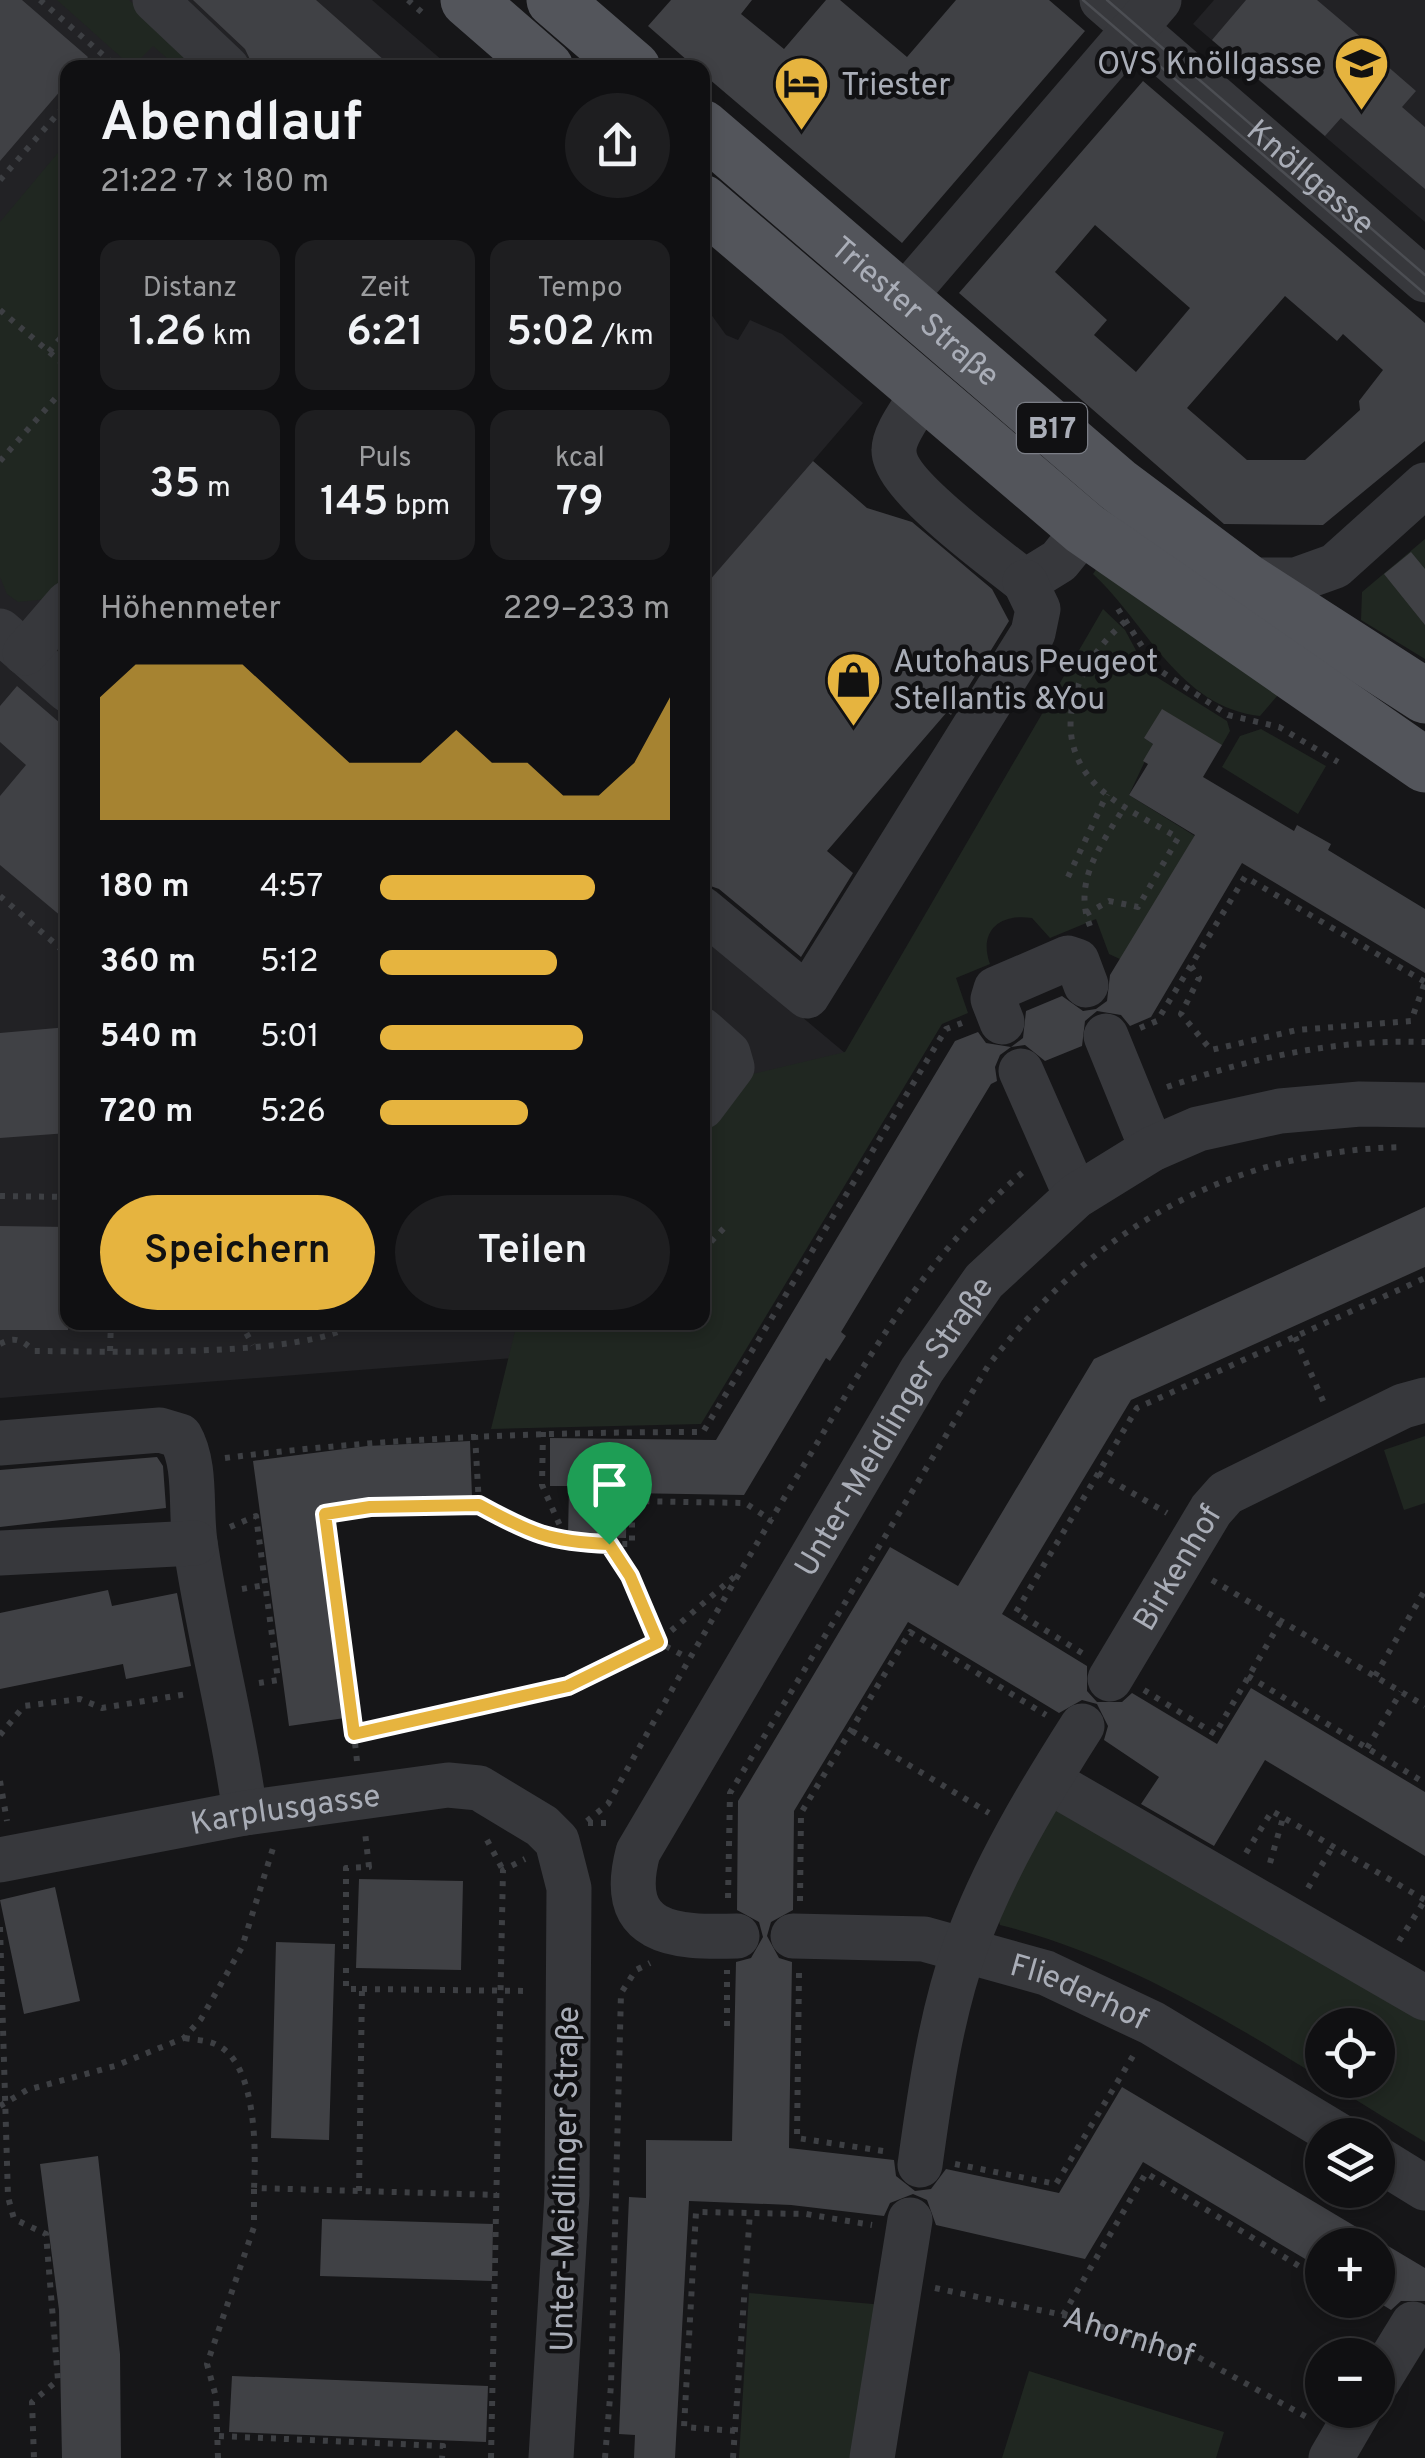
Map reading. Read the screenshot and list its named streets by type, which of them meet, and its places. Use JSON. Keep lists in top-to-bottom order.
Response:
{
  "streets": {
    "main road": ["Triester Straße", "B17"],
    "street": [
      "Knöllgasse",
      "Unter-Meidlinger Straße",
      "Birkenhof",
      "Karplusgasse",
      "Fliederhof"
    ],
    "path": ["Ahornhof"]
  },
  "crossings": [
    ["Unter-Meidlinger Straße", "Karplusgasse"]
  ],
  "places": {
    "school or university": ["OVS Knöllgasse"],
    "hotel": ["Triester"],
    "shop": ["Autohaus Peugeot Stellantis &You"]
  },
  "page": {
    "heading": ["Abendlauf", "21:22 · 7 × 180 m"],
    "stats": [
      ["Distanz", "1.26 km"],
      ["Zeit", "6:21"],
      ["Tempo", "5:02 /km"],
      ["35 m"],
      ["Puls", "145 bpm"],
      ["kcal", "79"]
    ],
    "chart": ["Höhenmeter", "229–233 m"],
    "list": [
      {
        "name": "180 m",
        "note": "4:57"
      },
      {
        "name": "360 m",
        "note": "5:12"
      },
      {
        "name": "540 m",
        "note": "5:01"
      },
      {
        "name": "720 m",
        "note": "5:26"
      }
    ],
    "buttons": ["Speichern", "Teilen"],
    "map_buttons": ["+", "−"]
  }
}
